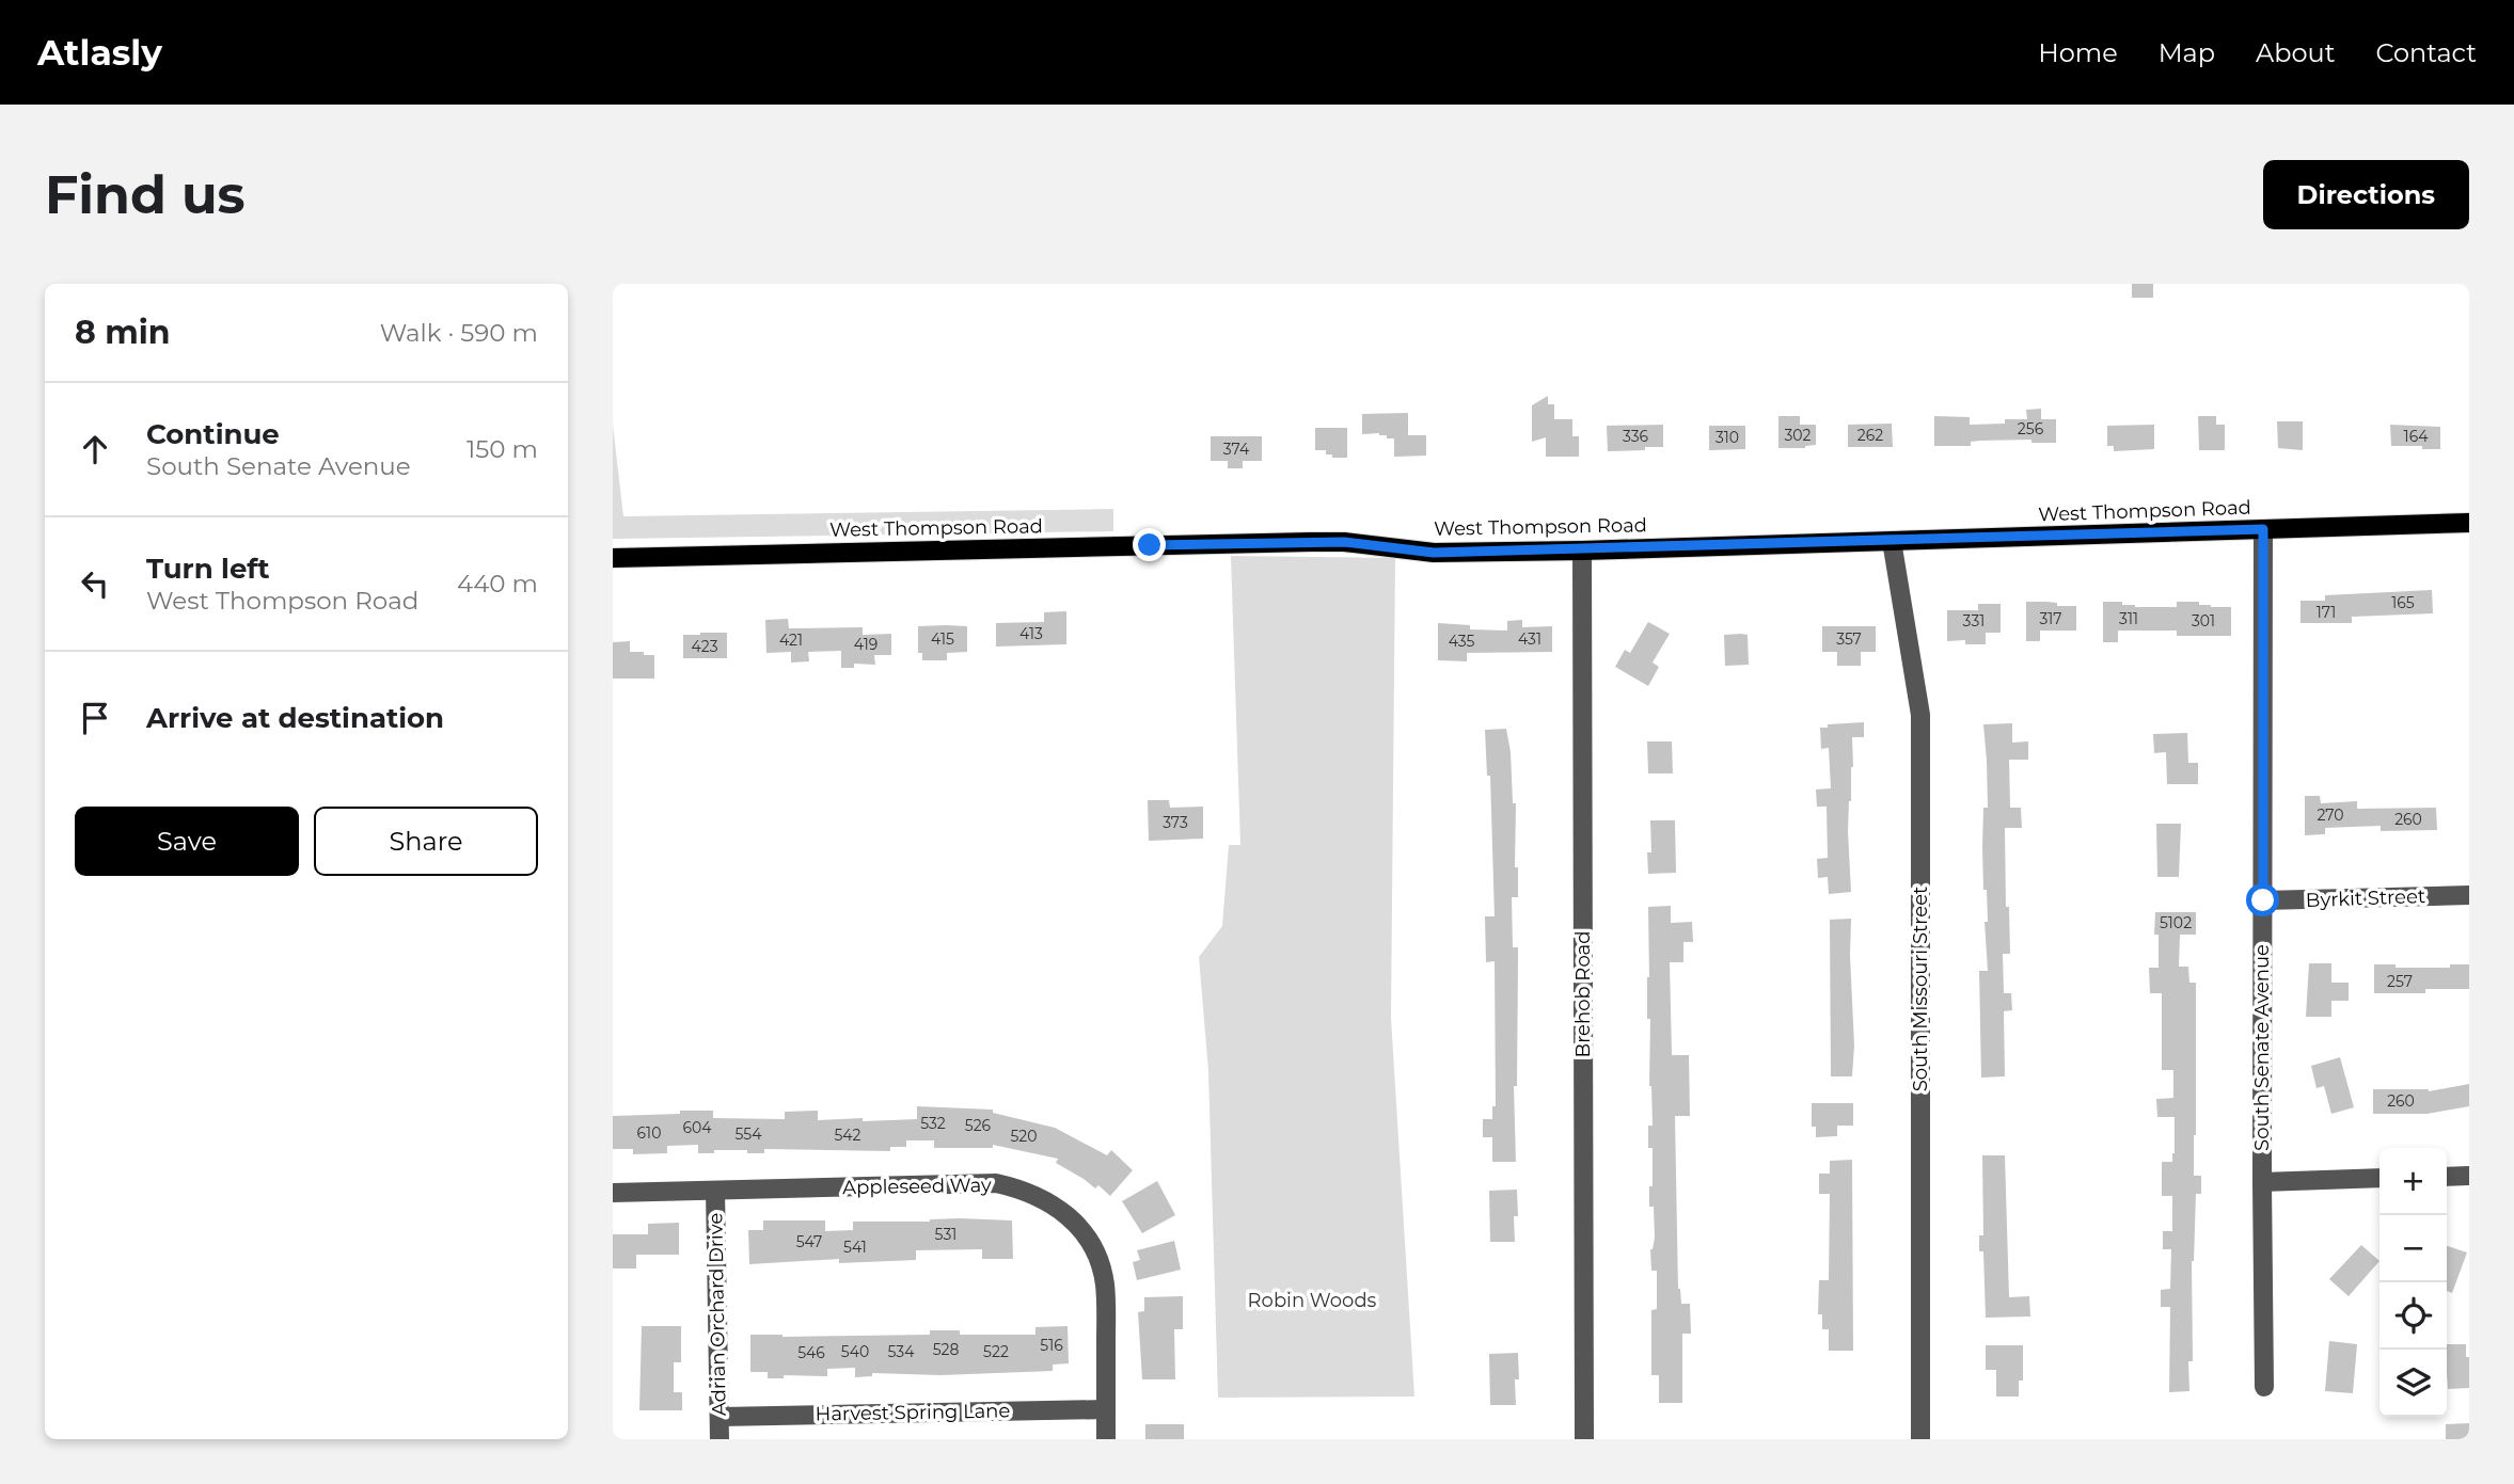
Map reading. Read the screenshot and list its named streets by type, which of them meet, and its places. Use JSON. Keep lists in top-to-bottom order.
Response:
{
  "streets": {
    "main road": ["West Thompson Road"],
    "street": [
      "Byrkit Street",
      "South Missouri Street",
      "Brehob Road",
      "South Senate Avenue",
      "Appleseed Way",
      "Adrian Orchard Drive",
      "Harvest Spring Lane"
    ]
  },
  "crossings": [
    ["West Thompson Road", "South Missouri Street"],
    ["West Thompson Road", "Brehob Road"],
    ["West Thompson Road", "South Senate Avenue"],
    ["Byrkit Street", "South Senate Avenue"],
    ["Appleseed Way", "Adrian Orchard Drive"],
    ["Appleseed Way", "Harvest Spring Lane"],
    ["Adrian Orchard Drive", "Harvest Spring Lane"]
  ],
  "parks": ["Robin Woods"],
  "house_numbers": [
    "256",
    "302",
    "262",
    "336",
    "164",
    "310",
    "374",
    "165",
    "171",
    "317",
    "311",
    "331",
    "301",
    "413",
    "415",
    "431",
    "357",
    "421",
    "435",
    "419",
    "423",
    "270",
    "260",
    "373",
    "5102",
    "257",
    "260",
    "532",
    "526",
    "604",
    "610",
    "554",
    "542",
    "520",
    "531",
    "547",
    "541",
    "516",
    "528",
    "540",
    "534",
    "522",
    "546"
  ],
  "page": {
    "header": "Atlasly",
    "nav": [
      "Home",
      "Map",
      "About",
      "Contact"
    ],
    "buttons": [
      "Directions",
      ["Save", "Share"]
    ],
    "title": "Find us",
    "heading": ["8 min", "Walk · 590 m"],
    "list": [
      ["Continue", "South Senate Avenue", "150 m"],
      ["Turn left", "West Thompson Road", "440 m"],
      "Arrive at destination"
    ],
    "map_buttons": ["+", "−"]
  }
}
